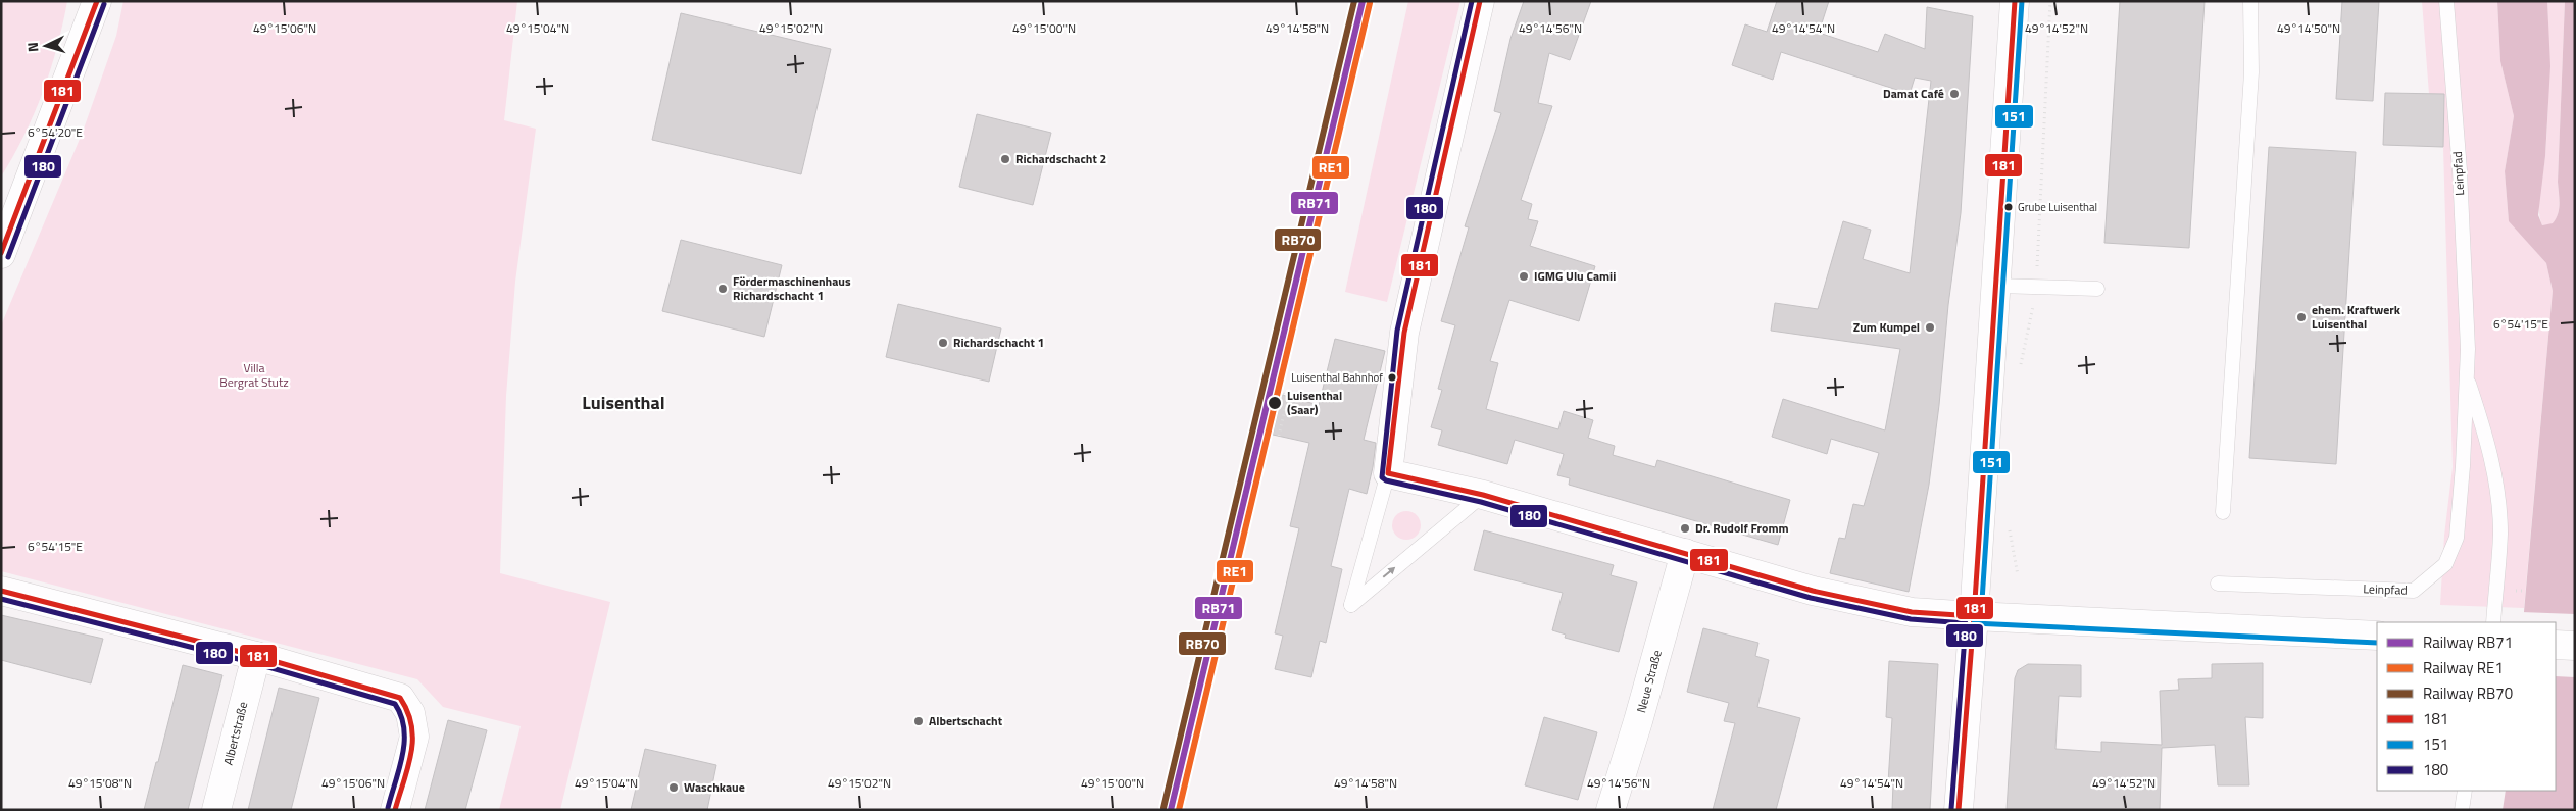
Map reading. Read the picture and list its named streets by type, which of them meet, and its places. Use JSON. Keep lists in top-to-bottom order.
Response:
{
  "streets": {
    "street": ["Neue Straße", "Albertstraße"],
    "lane": ["Leinpfad"]
  },
  "districts": ["Luisenthal"],
  "parks": ["Villa Bergrat Stutz"],
  "places": [
    "Damat Café",
    "Richardschacht 2",
    "Grube Luisenthal",
    "IGMG Ulu Camii",
    "Fördermaschinenhaus Richardschacht 1",
    "ehem. Kraftwerk Luisenthal",
    "Zum Kumpel",
    "Richardschacht 1",
    "Luisenthal Bahnhof",
    "Luisenthal (Saar)",
    "Dr. Rudolf Fromm",
    "Albertschacht",
    "Waschkaue"
  ],
  "lines": [
    "rail line RB71",
    "rail line RB70",
    "transit line 181",
    "transit line 151",
    "transit line 180",
    "rail line RE1"
  ],
  "legend": [
    "Railway RB71",
    "Railway RE1",
    "Railway RB70",
    "181",
    "151",
    "180"
  ],
  "north": "left",
  "coordinates": [
    "49°15'06\"N",
    "49°15'04\"N",
    "49°15'02\"N",
    "49°15'00\"N",
    "49°14'58\"N",
    "49°14'56\"N",
    "49°14'54\"N",
    "49°14'52\"N",
    "49°14'50\"N",
    "6°54'20\"E",
    "6°54'15\"E",
    "49°15'08\"N"
  ]
}
